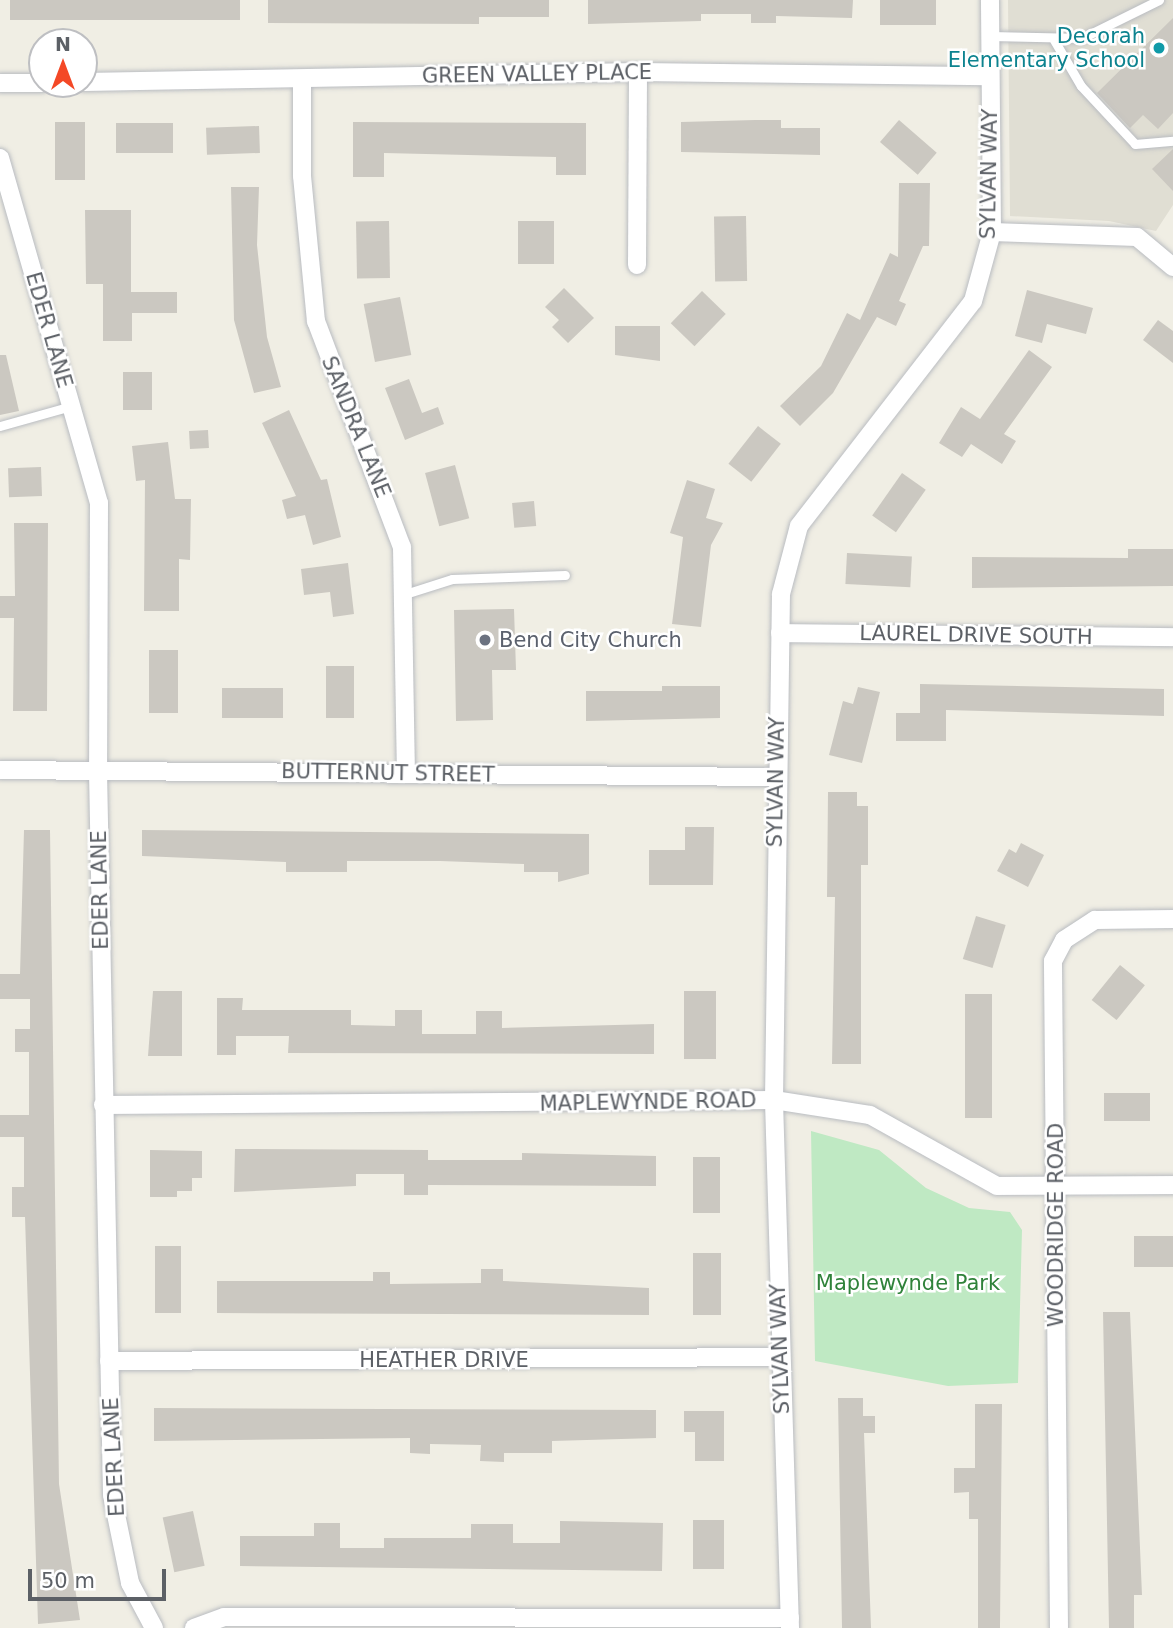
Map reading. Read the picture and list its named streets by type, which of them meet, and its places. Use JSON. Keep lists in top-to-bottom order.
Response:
{
  "streets": {
    "street": [
      "GREEN VALLEY PLACE",
      "SYLVAN WAY",
      "EDER LANE",
      "SANDRA LANE",
      "LAUREL DRIVE SOUTH",
      "BUTTERNUT STREET",
      "MAPLEWYNDE ROAD",
      "WOODRIDGE ROAD",
      "HEATHER DRIVE"
    ]
  },
  "crossings": [
    ["GREEN VALLEY PLACE", "SYLVAN WAY"],
    ["GREEN VALLEY PLACE", "SANDRA LANE"],
    ["SYLVAN WAY", "LAUREL DRIVE SOUTH"],
    ["SYLVAN WAY", "BUTTERNUT STREET"],
    ["SYLVAN WAY", "MAPLEWYNDE ROAD"],
    ["SYLVAN WAY", "HEATHER DRIVE"],
    ["EDER LANE", "BUTTERNUT STREET"],
    ["EDER LANE", "MAPLEWYNDE ROAD"],
    ["EDER LANE", "HEATHER DRIVE"],
    ["SANDRA LANE", "BUTTERNUT STREET"],
    ["MAPLEWYNDE ROAD", "WOODRIDGE ROAD"]
  ],
  "parks": ["Maplewynde Park"],
  "places": ["Decorah Elementary School", "Bend City Church"],
  "scale_bar": "50 m",
  "north": "top"
}
